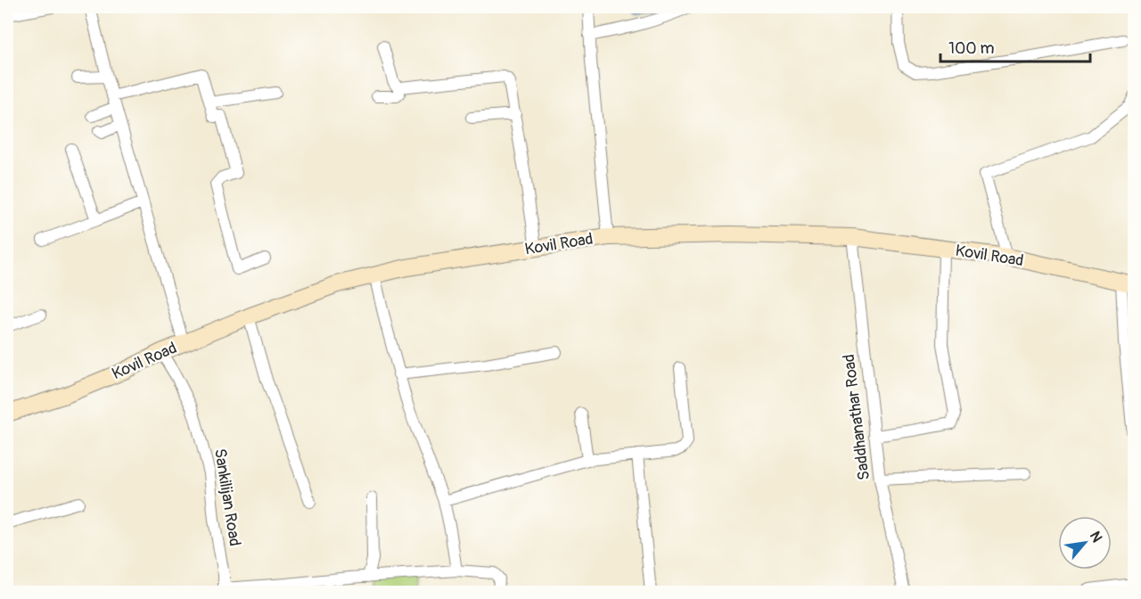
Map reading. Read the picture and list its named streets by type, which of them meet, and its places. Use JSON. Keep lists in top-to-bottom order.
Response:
{
  "streets": {
    "street": ["Kovil Road", "Saddhanathar Road", "Sankilijan Road"]
  },
  "crossings": [
    ["Kovil Road", "Saddhanathar Road"],
    ["Kovil Road", "Sankilijan Road"]
  ],
  "scale_bar": "100 m",
  "north": "top right"
}
